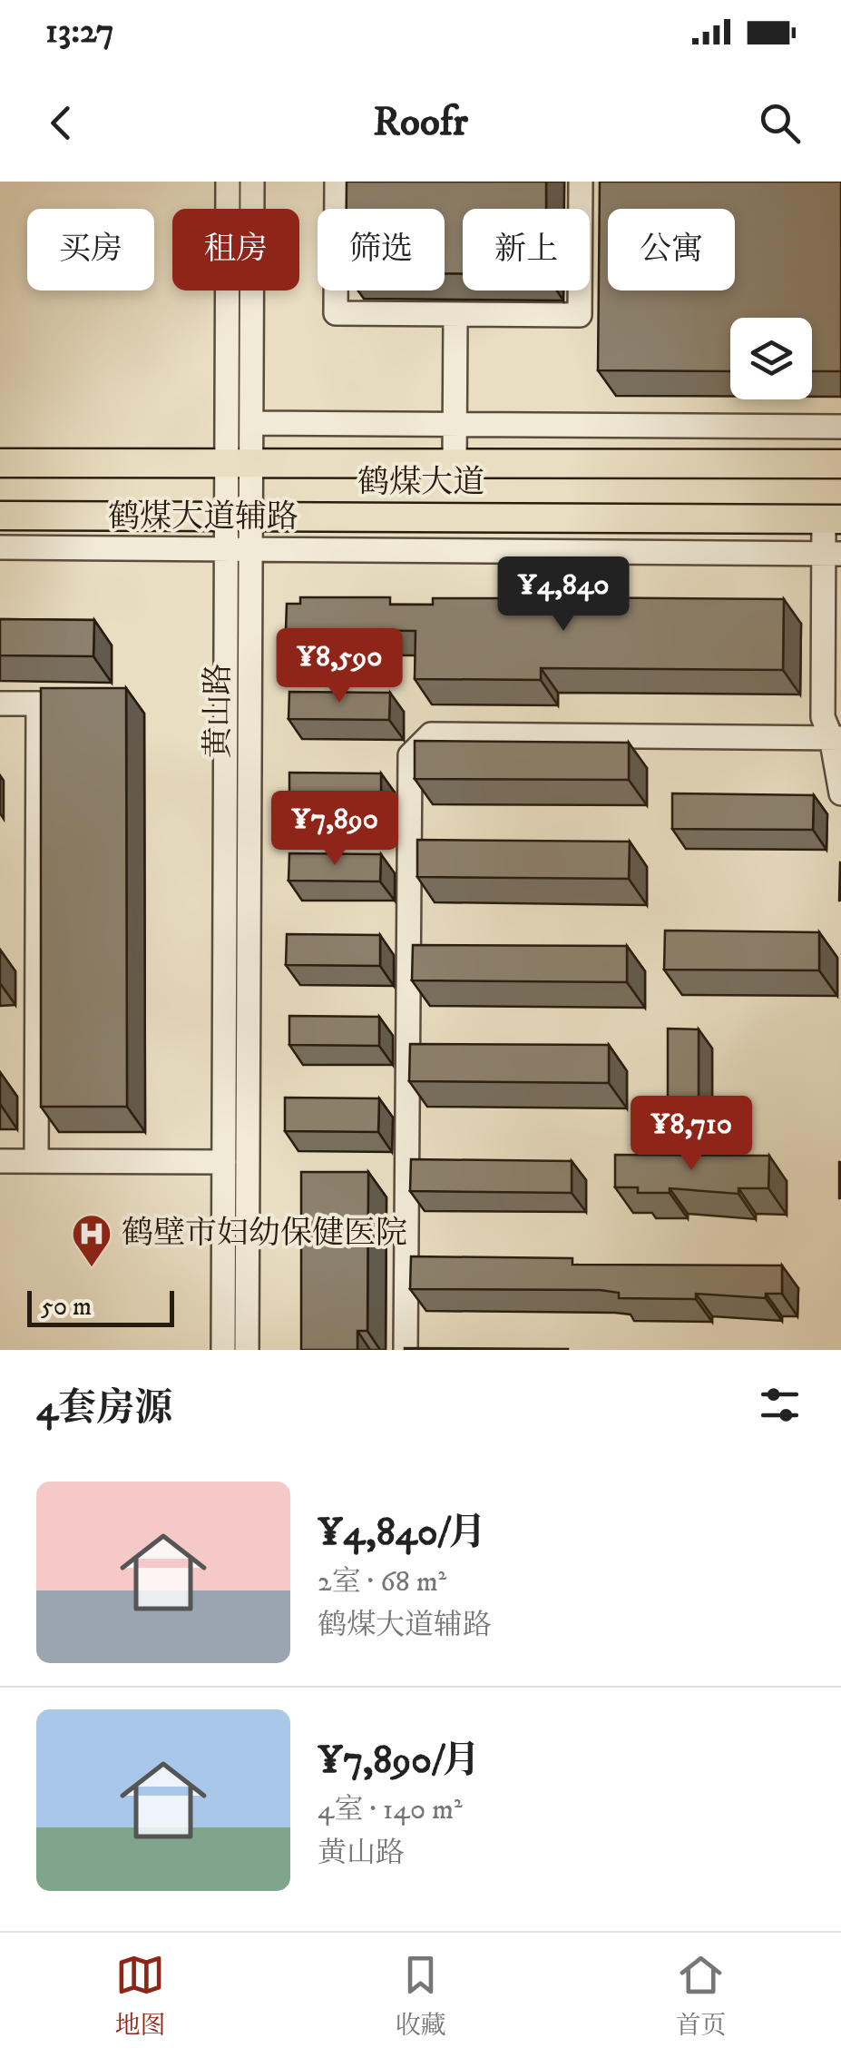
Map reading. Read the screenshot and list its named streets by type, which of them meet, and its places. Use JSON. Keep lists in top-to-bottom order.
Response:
{
  "streets": {
    "main road": ["鹤煤大道"],
    "street": ["鹤煤大道辅路", "黄山路"]
  },
  "crossings": [
    ["鹤煤大道", "黄山路"],
    ["鹤煤大道辅路", "黄山路"]
  ],
  "places": {
    "hospital": ["鹤壁市妇幼保健医院"]
  },
  "scale_bar": "50 m",
  "page": {
    "status": "13:27",
    "header": "Roofr",
    "chip": [
      "买房",
      "租房",
      "筛选",
      "新上",
      "公寓"
    ],
    "price": [
      "¥4,840",
      "¥8,590",
      "¥7,890",
      "¥8,710"
    ],
    "scale": "50 m",
    "heading": "4套房源",
    "list": [
      {
        "name": "¥4,840/月",
        "note": "2室 · 68 m² · 鹤煤大道辅路"
      },
      {
        "name": "¥7,890/月",
        "note": "4室 · 140 m² · 黄山路"
      }
    ],
    "tabs": ["地图", "收藏", "首页"]
  }
}
